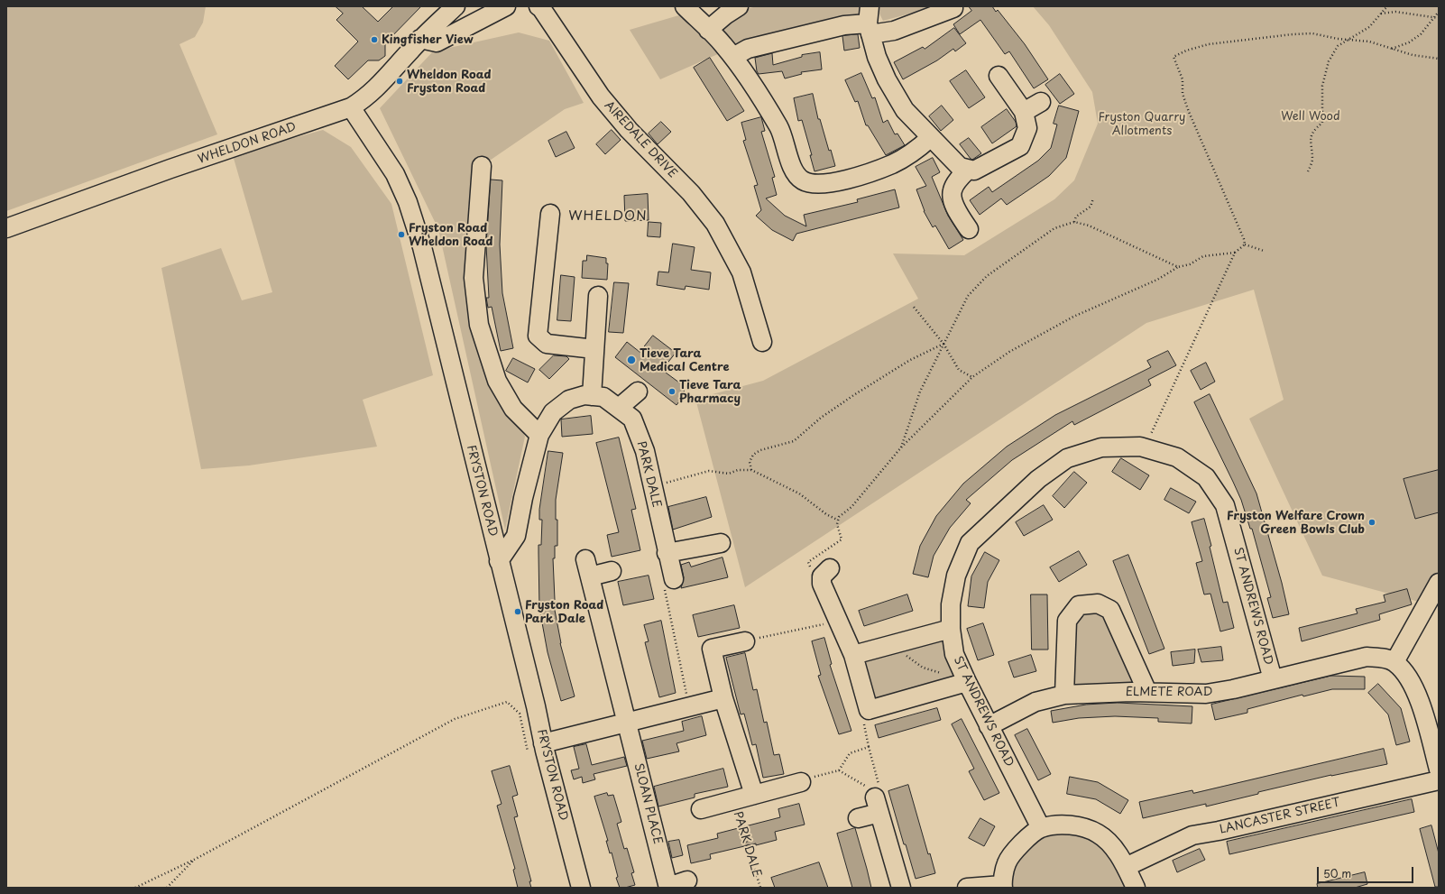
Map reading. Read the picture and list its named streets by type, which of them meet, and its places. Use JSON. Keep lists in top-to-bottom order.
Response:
{
  "streets": {
    "street": [
      "AIREDALE DRIVE",
      "WHELDON ROAD",
      "PARK DALE",
      "FRYSTON ROAD",
      "ST ANDREWS ROAD",
      "ELMETE ROAD",
      "SLOAN PLACE",
      "LANCASTER STREET"
    ]
  },
  "crossings": [
    ["WHELDON ROAD", "FRYSTON ROAD"],
    ["PARK DALE", "FRYSTON ROAD"],
    ["ST ANDREWS ROAD", "ELMETE ROAD"]
  ],
  "districts": ["WHELDON"],
  "parks": ["Well Wood", "Fryston Quarry Allotments"],
  "places": [
    "Kingfisher View",
    "Wheldon Road Fryston Road",
    "Fryston Road Wheldon Road",
    "Tieve Tara Medical Centre",
    "Tieve Tara Pharmacy",
    "Fryston Welfare Crown Green Bowls Club",
    "Fryston Road Park Dale"
  ],
  "scale_bar": "50 m"
}
